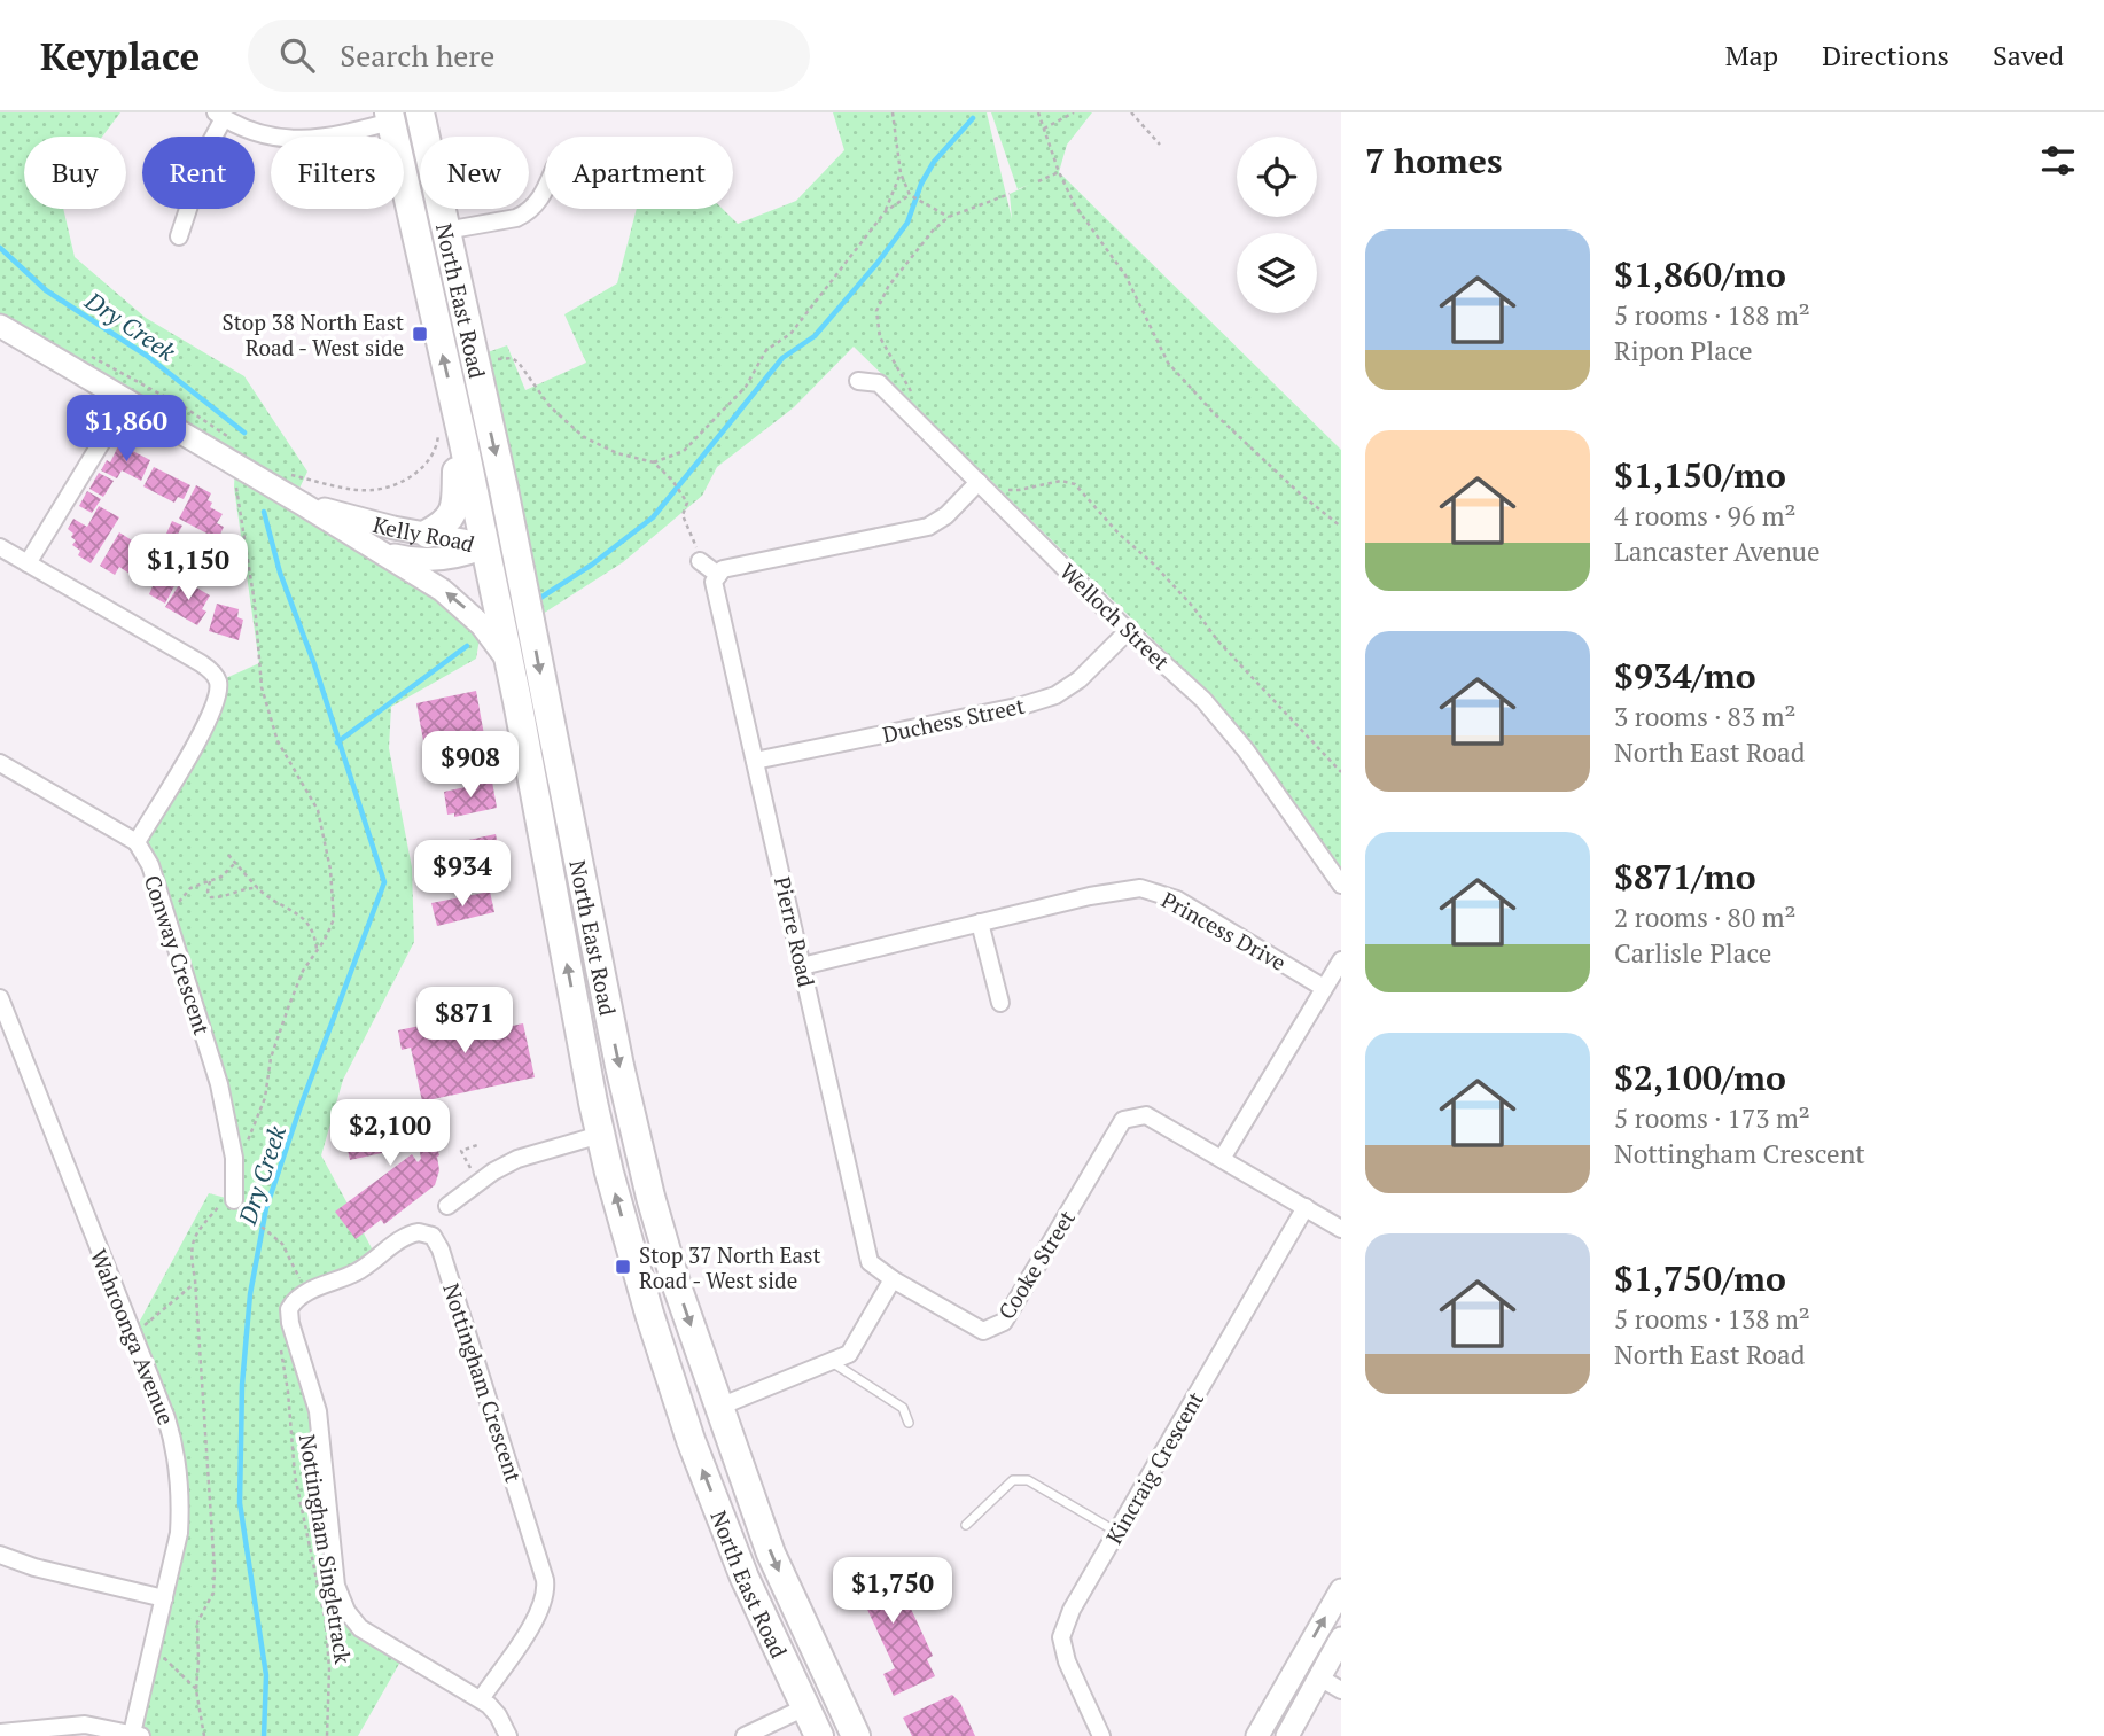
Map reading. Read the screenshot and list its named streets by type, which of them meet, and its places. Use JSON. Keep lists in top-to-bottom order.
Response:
{
  "streets": {
    "highway": ["North East Road"],
    "street": [
      "Kelly Road",
      "Welloch Street",
      "Duchess Street",
      "Princess Drive",
      "Pierre Road",
      "Conway Crescent",
      "Cooke Street",
      "Wahroonga Avenue",
      "Nottingham Crescent",
      "Kincraig Crescent"
    ],
    "path": ["Nottingham Singletrack"]
  },
  "crossings": [
    ["North East Road", "Kelly Road"],
    ["Welloch Street", "Duchess Street"],
    ["Duchess Street", "Pierre Road"],
    ["Princess Drive", "Pierre Road"],
    ["Pierre Road", "Cooke Street"],
    ["Cooke Street", "Kincraig Crescent"]
  ],
  "water": ["Dry Creek"],
  "places": {
    "transit": ["Stop 38 North East Road - West side", "Stop 37 North East Road - West side"]
  },
  "page": {
    "header": "Keyplace",
    "search": "Search here",
    "nav": ["Map", "Directions", "Saved"],
    "heading": "7 homes",
    "chip": [
      "Buy",
      "Rent",
      "Filters",
      "New",
      "Apartment"
    ],
    "list": [
      {
        "name": "$1,860/mo",
        "note": "5 rooms · 188 m² · Ripon Place"
      },
      {
        "name": "$1,150/mo",
        "note": "4 rooms · 96 m² · Lancaster Avenue"
      },
      {
        "name": "$934/mo",
        "note": "3 rooms · 83 m² · North East Road"
      },
      {
        "name": "$871/mo",
        "note": "2 rooms · 80 m² · Carlisle Place"
      },
      {
        "name": "$2,100/mo",
        "note": "5 rooms · 173 m² · Nottingham Crescent"
      },
      {
        "name": "$1,750/mo",
        "note": "5 rooms · 138 m² · North East Road"
      }
    ],
    "price": [
      "$1,860",
      "$1,150",
      "$908",
      "$934",
      "$871",
      "$2,100",
      "$1,750"
    ]
  }
}
